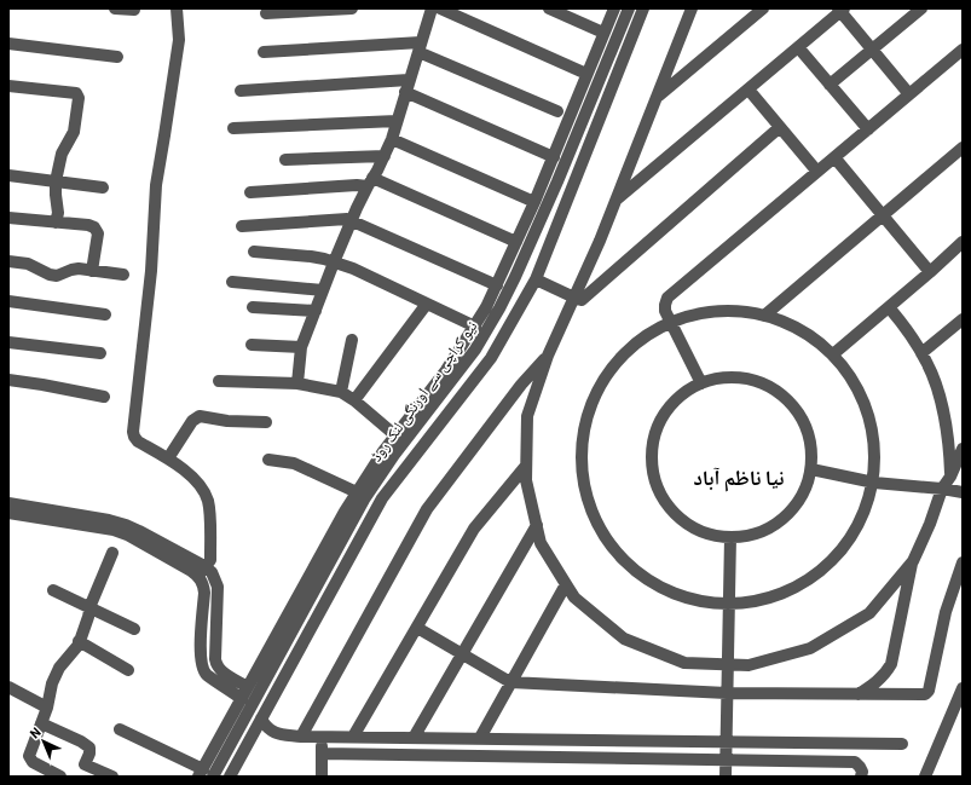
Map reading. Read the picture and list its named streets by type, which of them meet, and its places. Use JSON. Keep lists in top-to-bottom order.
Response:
{
  "streets": {
    "street": ["نیو کراچی سے اورنگی لنک روڈ"]
  },
  "districts": ["نیا ناظم آباد"],
  "north": "top left"
}
